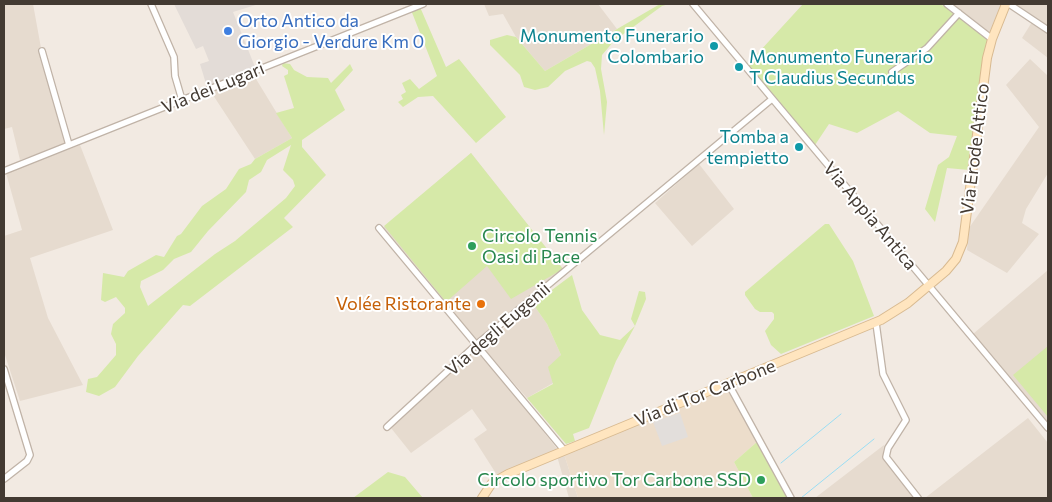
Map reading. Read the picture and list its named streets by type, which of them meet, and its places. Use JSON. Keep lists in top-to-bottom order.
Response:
{
  "streets": {
    "main road": ["Via Erode Attico", "Via di Tor Carbone"],
    "street": ["Via dei Lugari", "Via Appia Antica", "Via degli Eugenii"]
  },
  "crossings": [
    ["Via Erode Attico", "Via Appia Antica"],
    ["Via Erode Attico", "Via di Tor Carbone"],
    ["Via Appia Antica", "Via degli Eugenii"],
    ["Via Appia Antica", "Via di Tor Carbone"]
  ],
  "places": [
    "Orto Antico da Giorgio - Verdure Km 0",
    "Monumento Funerario Colombario",
    "Monumento Funerario T Claudius Secundus",
    "Tomba a tempietto",
    "Circolo Tennis Oasi di Pace",
    "Volée Ristorante",
    "Circolo sportivo Tor Carbone SSD"
  ]
}
